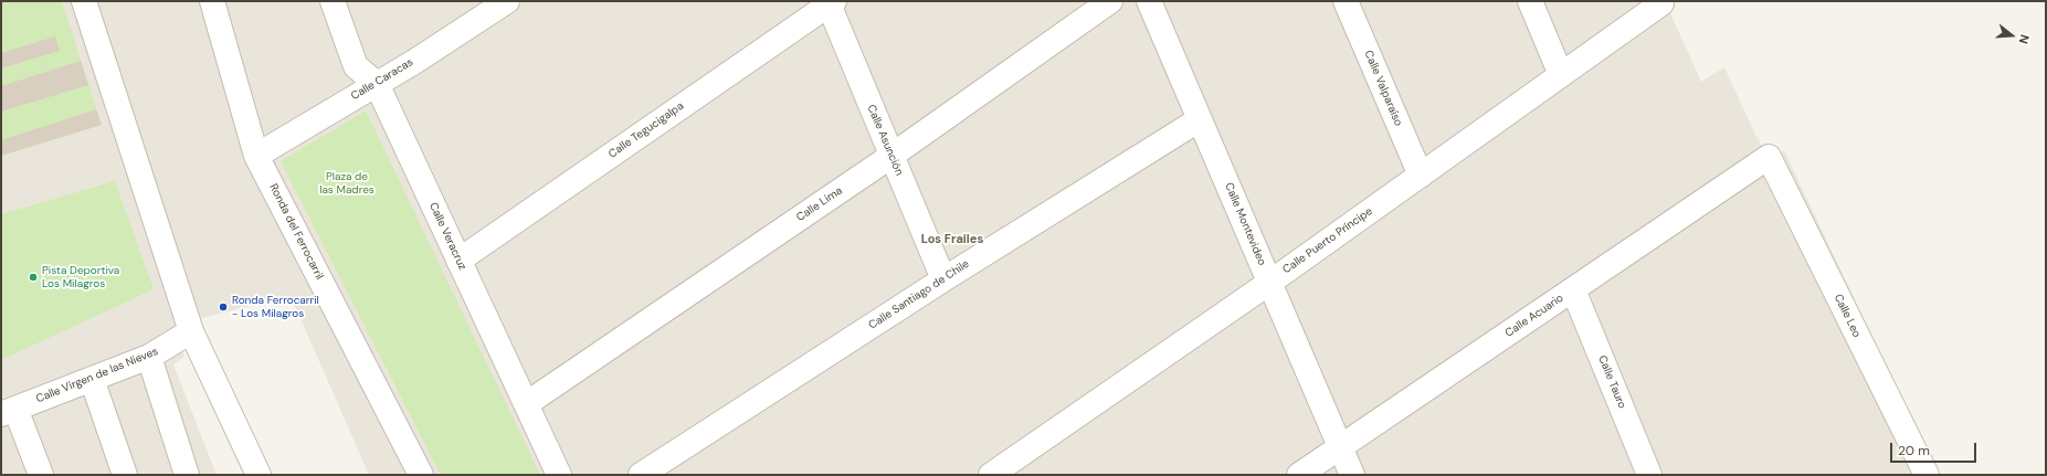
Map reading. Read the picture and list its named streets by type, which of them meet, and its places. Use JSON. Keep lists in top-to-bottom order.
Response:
{
  "streets": {
    "street": [
      "Calle Caracas",
      "Calle Valparaíso",
      "Calle Tegucigalpa",
      "Calle Asunción",
      "Calle Lima",
      "Calle Montevideo",
      "Ronda del Ferrocarril",
      "Calle Veracruz",
      "Calle Puerto Príncipe",
      "Calle Santiago de Chile",
      "Calle Acuario",
      "Calle Leo",
      "Calle Virgen de las Nieves",
      "Calle Tauro"
    ]
  },
  "crossings": [
    ["Calle Caracas", "Ronda del Ferrocarril"],
    ["Calle Caracas", "Calle Veracruz"],
    ["Calle Valparaíso", "Calle Puerto Príncipe"],
    ["Calle Tegucigalpa", "Calle Asunción"],
    ["Calle Tegucigalpa", "Calle Veracruz"],
    ["Calle Asunción", "Calle Lima"],
    ["Calle Asunción", "Calle Santiago de Chile"],
    ["Calle Lima", "Calle Veracruz"],
    ["Calle Montevideo", "Calle Puerto Príncipe"],
    ["Calle Montevideo", "Calle Santiago de Chile"],
    ["Calle Montevideo", "Calle Acuario"],
    ["Calle Acuario", "Calle Leo"],
    ["Calle Acuario", "Calle Tauro"]
  ],
  "districts": ["Los Frailes"],
  "parks": ["Plaza de las Madres"],
  "places": ["Pista Deportiva Los Milagros", "Ronda Ferrocarril - Los Milagros"],
  "scale_bar": "20 m",
  "north": "right"
}
